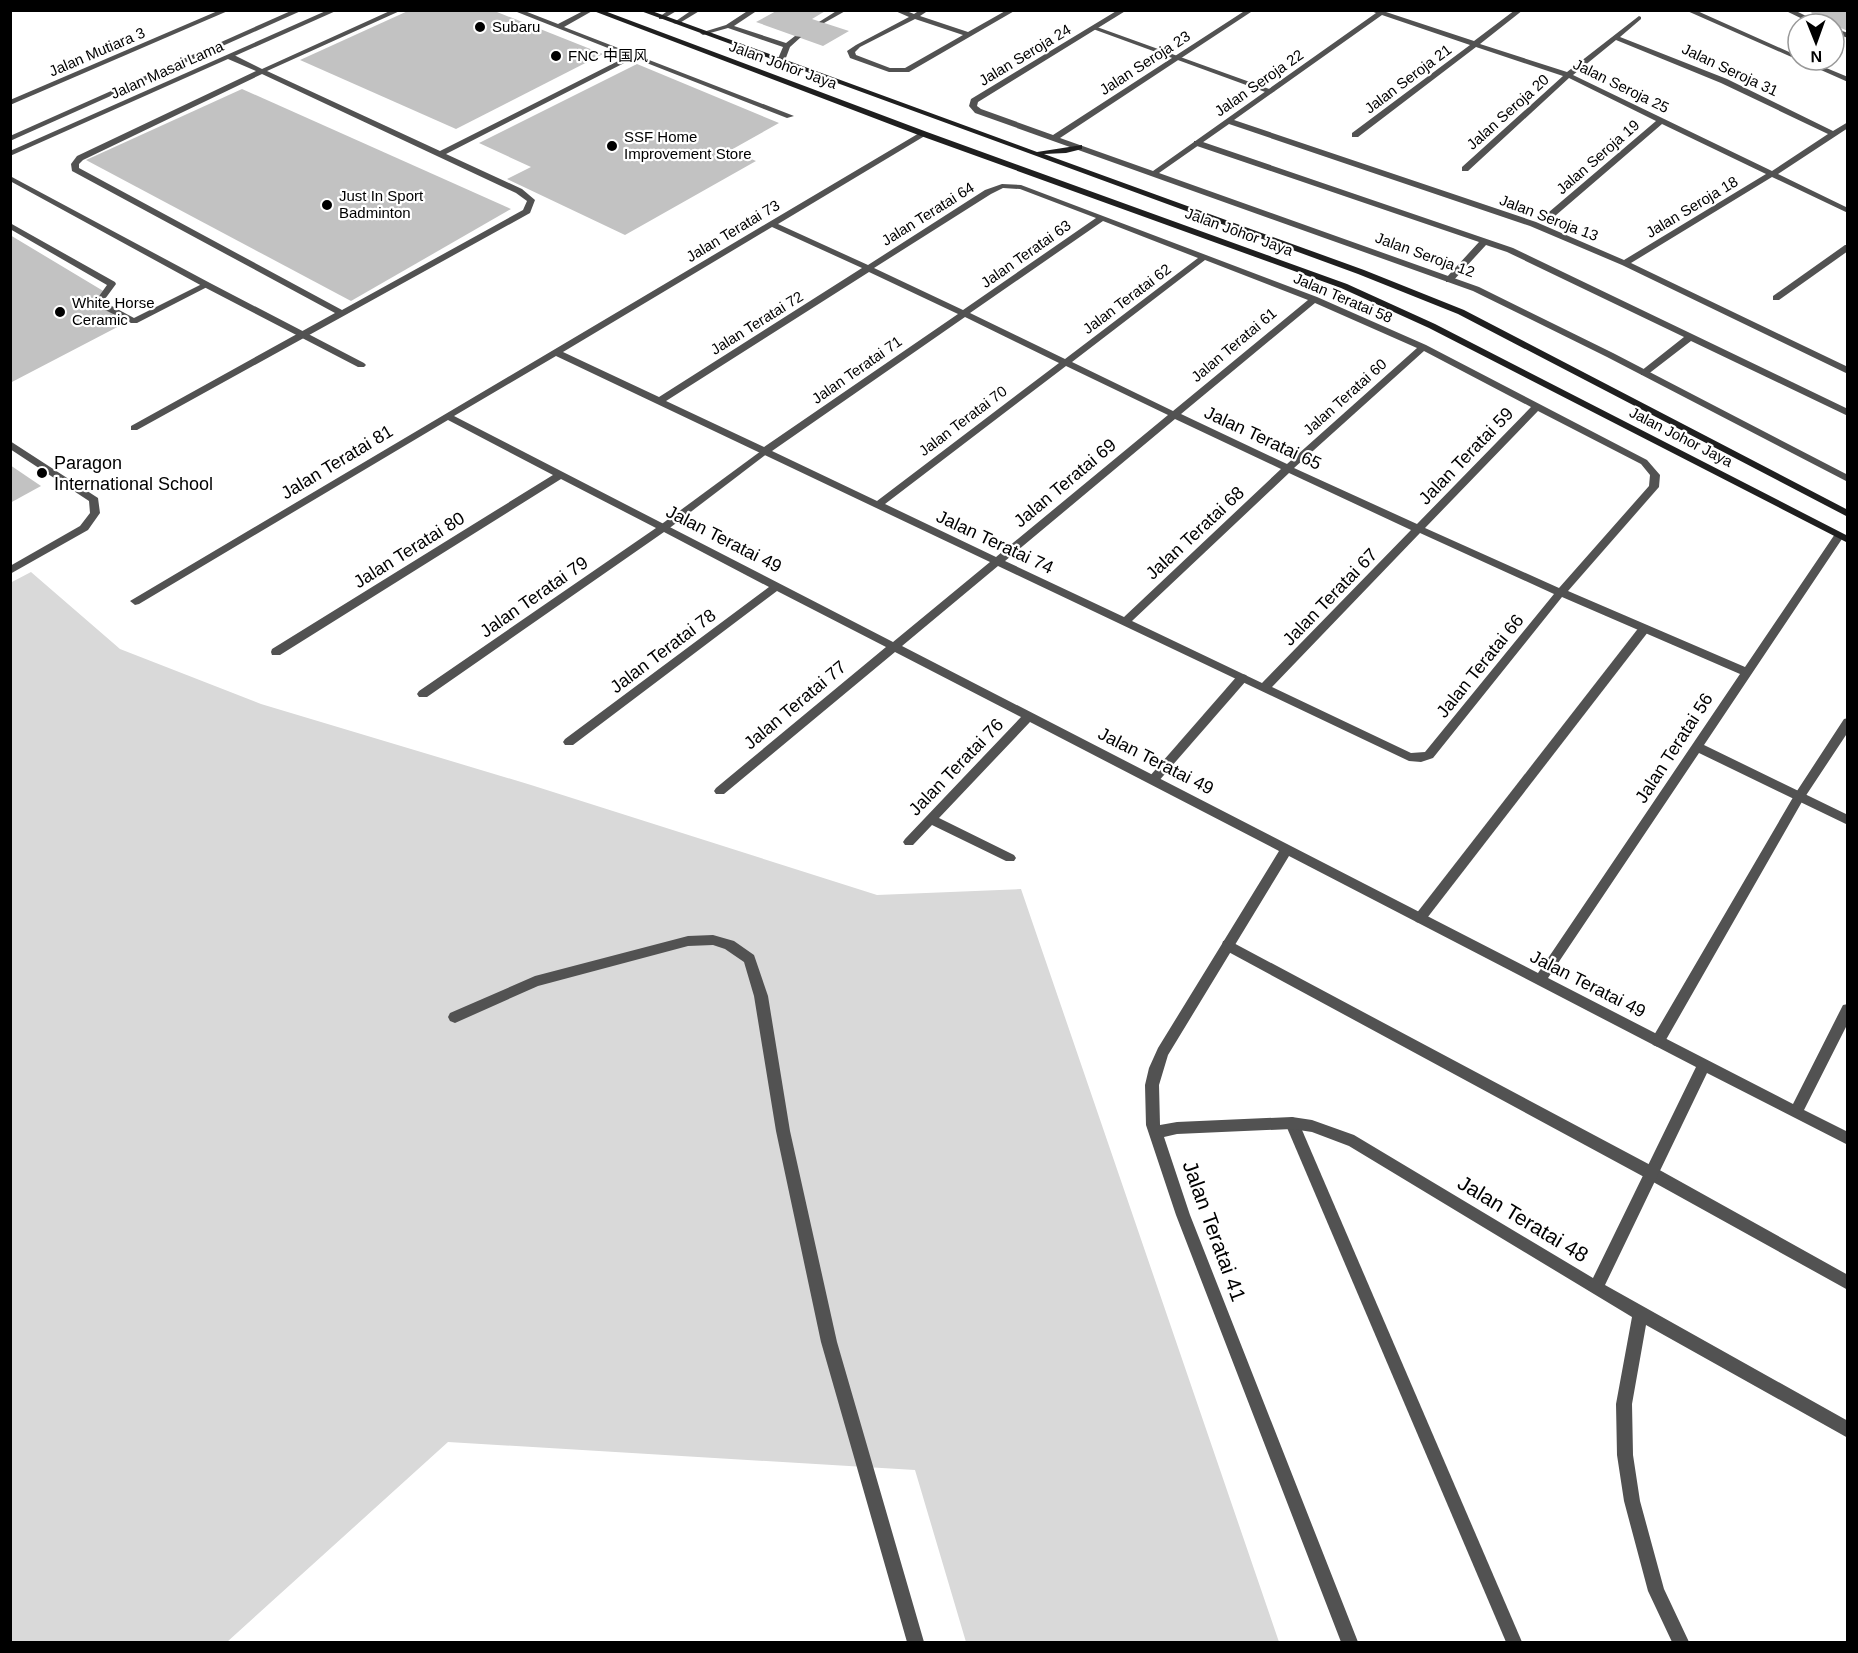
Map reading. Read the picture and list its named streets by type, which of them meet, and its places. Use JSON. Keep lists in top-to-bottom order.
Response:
{
  "streets": {
    "main road": ["Jalan Johor Jaya"],
    "street": [
      "Jalan Mutiara 3",
      "Jalan Seroja 24",
      "Jalan Seroja 23",
      "Jalan Masai Lama",
      "Jalan Seroja 31",
      "Jalan Seroja 21",
      "Jalan Seroja 22",
      "Jalan Seroja 25",
      "Jalan Seroja 20",
      "Jalan Seroja 19",
      "Jalan Seroja 18",
      "Jalan Teratai 64",
      "Jalan Seroja 13",
      "Jalan Teratai 73",
      "Jalan Teratai 63",
      "Jalan Seroja 12",
      "Jalan Teratai 58",
      "Jalan Teratai 62",
      "Jalan Teratai 72",
      "Jalan Teratai 61",
      "Jalan Teratai 71",
      "Jalan Teratai 60",
      "Jalan Teratai 70",
      "Jalan Teratai 65",
      "Jalan Teratai 59",
      "Jalan Teratai 81",
      "Jalan Teratai 69",
      "Jalan Teratai 68",
      "Jalan Teratai 49",
      "Jalan Teratai 74",
      "Jalan Teratai 80",
      "Jalan Teratai 79",
      "Jalan Teratai 67",
      "Jalan Teratai 78",
      "Jalan Teratai 66",
      "Jalan Teratai 77",
      "Jalan Teratai 56",
      "Jalan Teratai 76",
      "Jalan Teratai 48",
      "Jalan Teratai 41"
    ]
  },
  "crossings": [
    ["Jalan Seroja 24", "Jalan Seroja 12"],
    ["Jalan Seroja 23", "Jalan Seroja 12"],
    ["Jalan Johor Jaya", "Jalan Teratai 73"],
    ["Jalan Johor Jaya", "Jalan Teratai 56"],
    ["Jalan Seroja 31", "Jalan Seroja 20"],
    ["Jalan Seroja 31", "Jalan Seroja 18"],
    ["Jalan Seroja 21", "Jalan Seroja 25"],
    ["Jalan Seroja 22", "Jalan Seroja 25"],
    ["Jalan Seroja 22", "Jalan Seroja 13"],
    ["Jalan Seroja 22", "Jalan Seroja 12"],
    ["Jalan Seroja 25", "Jalan Seroja 20"],
    ["Jalan Seroja 25", "Jalan Seroja 19"],
    ["Jalan Seroja 25", "Jalan Seroja 18"],
    ["Jalan Seroja 18", "Jalan Seroja 13"],
    ["Jalan Teratai 64", "Jalan Teratai 58"],
    ["Jalan Teratai 64", "Jalan Teratai 72"],
    ["Jalan Teratai 64", "Jalan Teratai 65"],
    ["Jalan Teratai 73", "Jalan Teratai 65"],
    ["Jalan Teratai 73", "Jalan Teratai 81"],
    ["Jalan Teratai 73", "Jalan Teratai 74"],
    ["Jalan Teratai 63", "Jalan Teratai 58"],
    ["Jalan Teratai 63", "Jalan Teratai 71"],
    ["Jalan Teratai 63", "Jalan Teratai 65"],
    ["Jalan Teratai 58", "Jalan Teratai 62"],
    ["Jalan Teratai 58", "Jalan Teratai 61"],
    ["Jalan Teratai 58", "Jalan Teratai 60"],
    ["Jalan Teratai 58", "Jalan Teratai 59"],
    ["Jalan Teratai 58", "Jalan Teratai 66"],
    ["Jalan Teratai 62", "Jalan Teratai 70"],
    ["Jalan Teratai 62", "Jalan Teratai 65"],
    ["Jalan Teratai 72", "Jalan Teratai 65"],
    ["Jalan Teratai 72", "Jalan Teratai 74"],
    ["Jalan Teratai 61", "Jalan Teratai 65"],
    ["Jalan Teratai 61", "Jalan Teratai 69"],
    ["Jalan Teratai 71", "Jalan Teratai 65"],
    ["Jalan Teratai 71", "Jalan Teratai 49"],
    ["Jalan Teratai 71", "Jalan Teratai 74"],
    ["Jalan Teratai 71", "Jalan Teratai 79"],
    ["Jalan Teratai 60", "Jalan Teratai 65"],
    ["Jalan Teratai 60", "Jalan Teratai 68"],
    ["Jalan Teratai 70", "Jalan Teratai 65"],
    ["Jalan Teratai 70", "Jalan Teratai 74"],
    ["Jalan Teratai 65", "Jalan Teratai 59"],
    ["Jalan Teratai 65", "Jalan Teratai 69"],
    ["Jalan Teratai 65", "Jalan Teratai 68"],
    ["Jalan Teratai 65", "Jalan Teratai 67"],
    ["Jalan Teratai 65", "Jalan Teratai 66"],
    ["Jalan Teratai 65", "Jalan Teratai 56"],
    ["Jalan Teratai 59", "Jalan Teratai 67"],
    ["Jalan Teratai 81", "Jalan Teratai 49"],
    ["Jalan Teratai 81", "Jalan Teratai 74"],
    ["Jalan Teratai 69", "Jalan Teratai 49"],
    ["Jalan Teratai 69", "Jalan Teratai 74"],
    ["Jalan Teratai 69", "Jalan Teratai 77"],
    ["Jalan Teratai 68", "Jalan Teratai 74"],
    ["Jalan Teratai 49", "Jalan Teratai 80"],
    ["Jalan Teratai 49", "Jalan Teratai 79"],
    ["Jalan Teratai 49", "Jalan Teratai 78"],
    ["Jalan Teratai 49", "Jalan Teratai 77"],
    ["Jalan Teratai 49", "Jalan Teratai 56"],
    ["Jalan Teratai 49", "Jalan Teratai 76"],
    ["Jalan Teratai 49", "Jalan Teratai 41"],
    ["Jalan Teratai 74", "Jalan Teratai 67"],
    ["Jalan Teratai 74", "Jalan Teratai 66"],
    ["Jalan Teratai 48", "Jalan Teratai 41"]
  ],
  "places": [
    "Subaru",
    "FNC 中国风",
    "SSF Home Improvement Store",
    "Just In Sport Badminton",
    "White Horse Ceramic",
    "Paragon International School"
  ],
  "north": "bottom"
}
